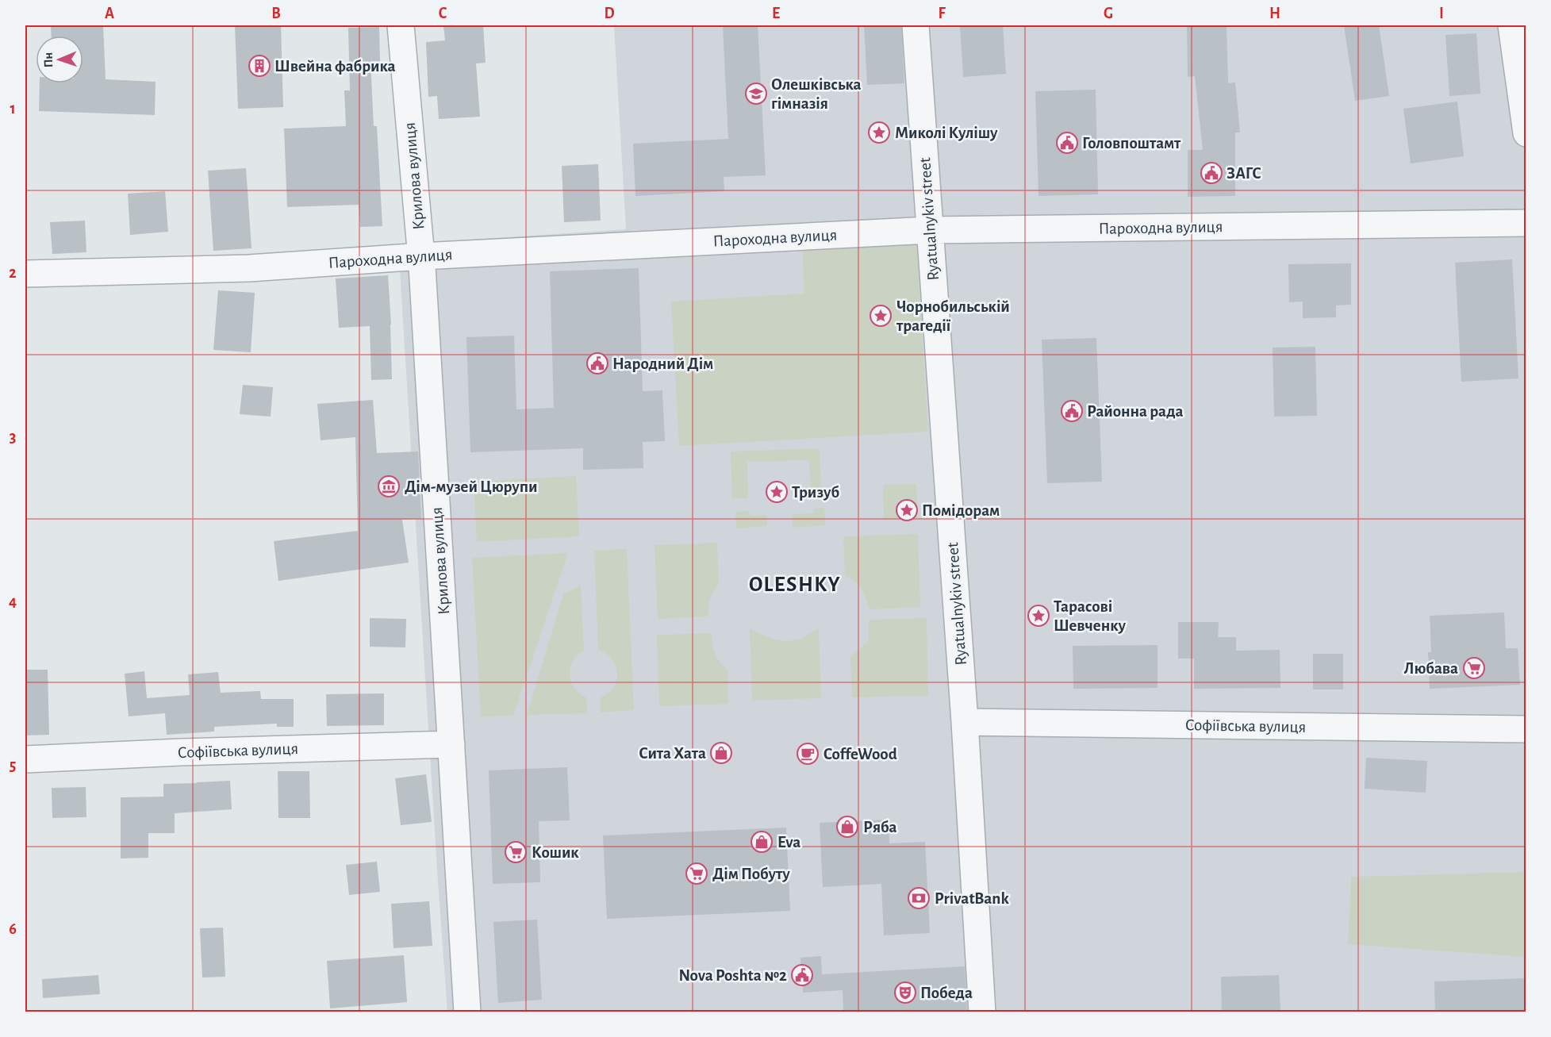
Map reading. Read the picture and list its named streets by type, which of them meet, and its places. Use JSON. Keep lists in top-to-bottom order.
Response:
{
  "streets": {
    "street": [
      "Крилова вулиця",
      "Ryatualnykiv street",
      "Пароходна вулиця",
      "Софіївська вулиця"
    ]
  },
  "crossings": [
    ["Крилова вулиця", "Пароходна вулиця"],
    ["Крилова вулиця", "Софіївська вулиця"],
    ["Ryatualnykiv street", "Пароходна вулиця"],
    ["Ryatualnykiv street", "Софіївська вулиця"]
  ],
  "districts": ["OLESHKY"],
  "places": {
    "building": ["Швейна фабрика"],
    "school or university": ["Олешківська гімназія"],
    "place": [
      "Миколі Кулішу",
      "Чорнобильській трагедії",
      "Тризуб",
      "Помідорам",
      "Тарасові Шевченку"
    ],
    "public building": [
      "Головпоштамт",
      "ЗАГС",
      "Народний Дім",
      "Районна рада",
      "Nova Poshta №2"
    ],
    "museum": ["Дім-музей Цюрупи"],
    "supermarket": ["Любава", "Кошик", "Дім Побуту"],
    "shop": ["Сита Хата", "Ряба", "Eva"],
    "cafe": ["CoffeWood"],
    "bank": ["PrivatBank"],
    "theatre": ["Победа"]
  },
  "north": "left",
  "grid": {
    "columns": [
      "A",
      "B",
      "C",
      "D",
      "E",
      "F",
      "G",
      "H",
      "I"
    ],
    "rows": [
      "1",
      "2",
      "3",
      "4",
      "5",
      "6"
    ]
  }
}
